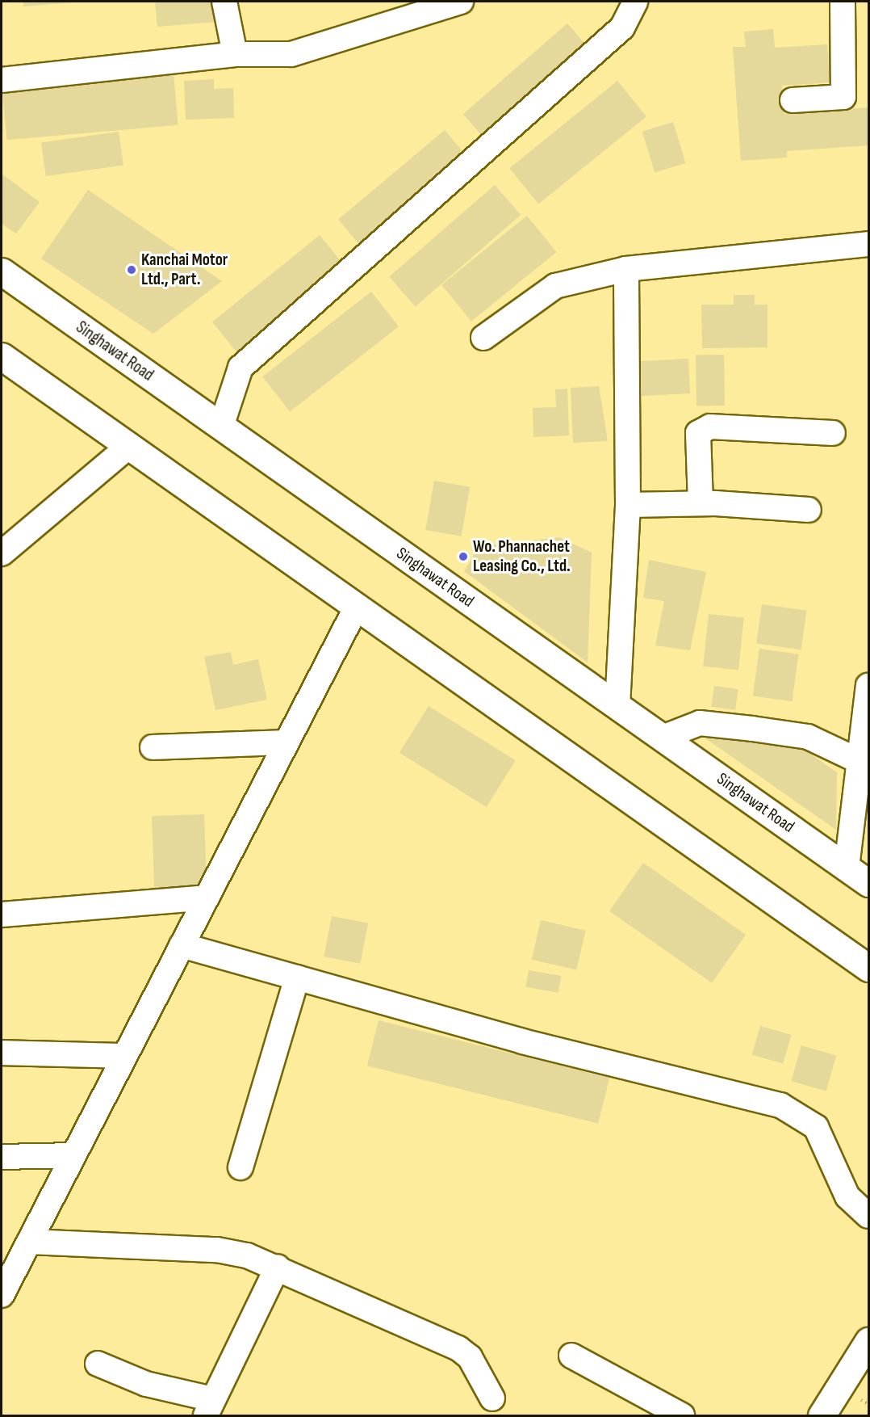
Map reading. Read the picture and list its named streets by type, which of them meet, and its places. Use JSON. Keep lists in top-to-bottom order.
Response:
{
  "streets": {
    "main road": ["Singhawat Road"]
  },
  "places": ["Kanchai Motor Ltd., Part.", "Wo. Phannachet Leasing Co., Ltd."]
}
